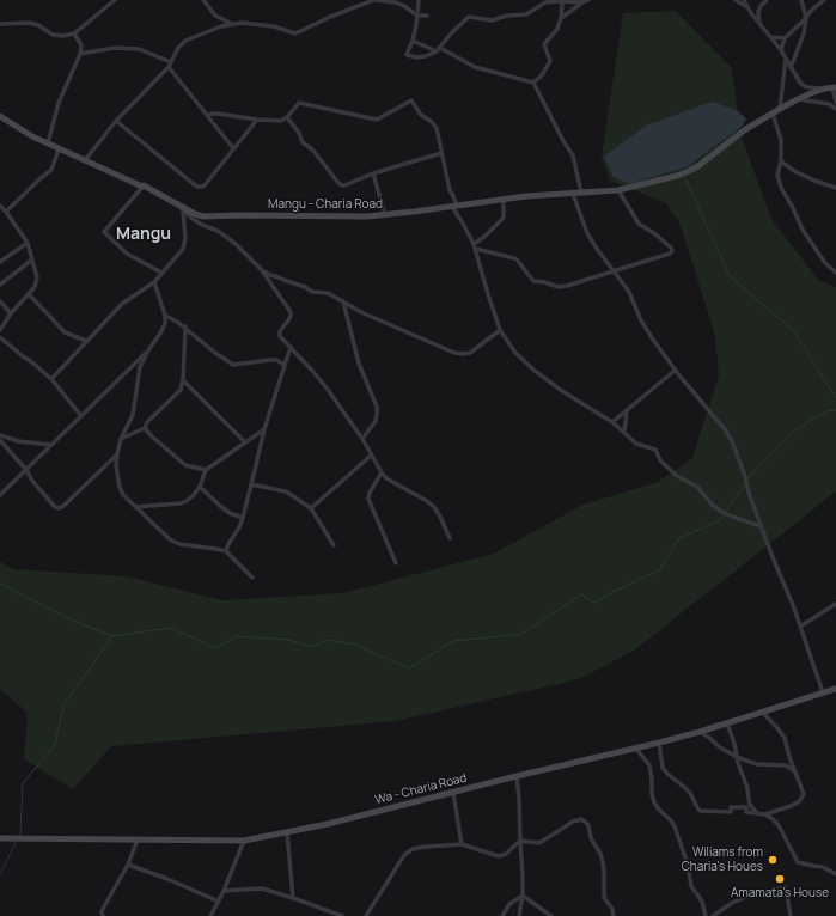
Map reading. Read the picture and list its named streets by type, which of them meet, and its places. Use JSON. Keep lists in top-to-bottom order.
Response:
{
  "streets": {
    "street": ["Mangu - Charia Road", "Wa - Charia Road"]
  },
  "districts": ["Mangu"],
  "places": ["Wiliams from Charia's Houes", "Amamata's House"]
}
